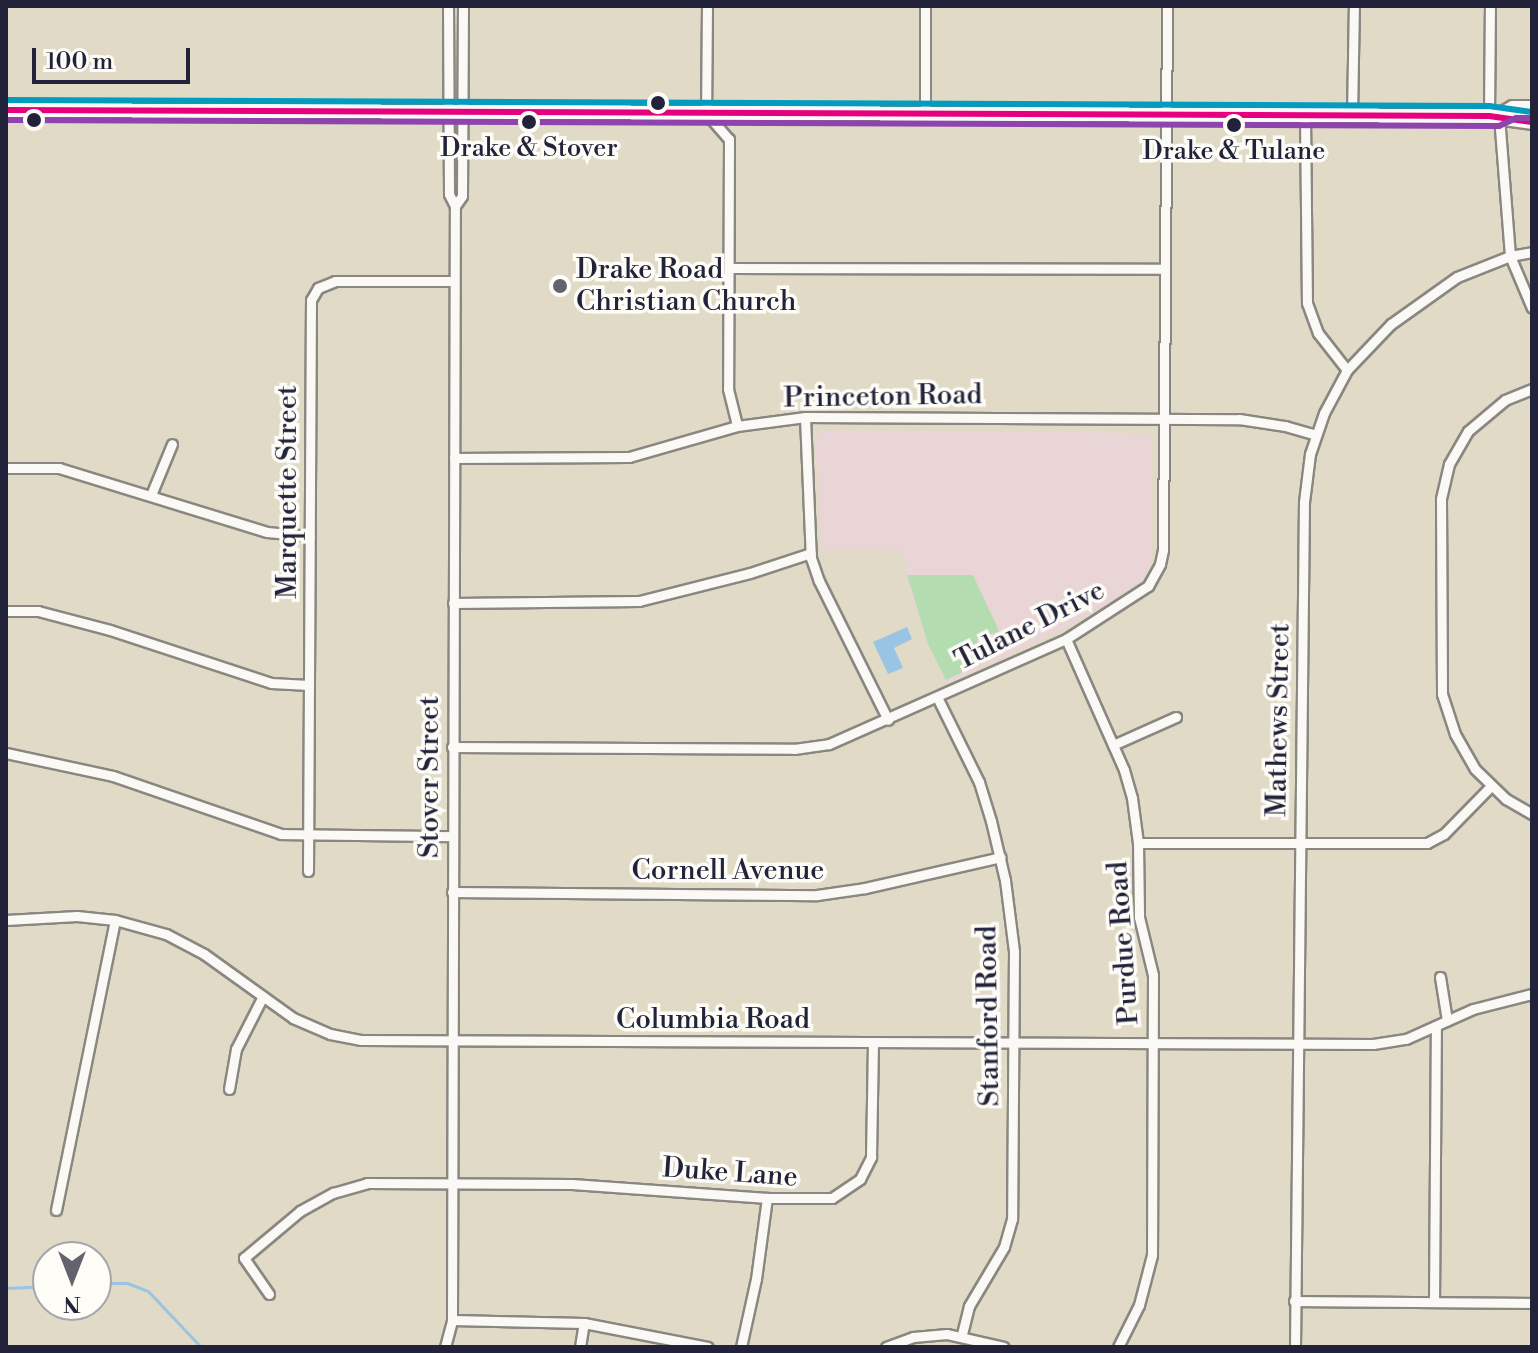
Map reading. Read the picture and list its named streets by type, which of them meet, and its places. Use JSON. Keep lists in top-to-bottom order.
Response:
{
  "streets": {
    "street": [
      "Princeton Road",
      "Marquette Street",
      "Tulane Drive",
      "Mathews Street",
      "Stover Street",
      "Cornell Avenue",
      "Purdue Road",
      "Stanford Road",
      "Columbia Road",
      "Duke Lane"
    ]
  },
  "crossings": [
    ["Princeton Road", "Tulane Drive"],
    ["Princeton Road", "Mathews Street"],
    ["Princeton Road", "Stover Street"],
    ["Marquette Street", "Stover Street"],
    ["Tulane Drive", "Stover Street"],
    ["Tulane Drive", "Purdue Road"],
    ["Tulane Drive", "Stanford Road"],
    ["Mathews Street", "Columbia Road"],
    ["Stover Street", "Cornell Avenue"],
    ["Stover Street", "Columbia Road"],
    ["Stover Street", "Duke Lane"],
    ["Cornell Avenue", "Stanford Road"],
    ["Purdue Road", "Columbia Road"],
    ["Stanford Road", "Columbia Road"],
    ["Columbia Road", "Duke Lane"]
  ],
  "places": ["Drake & Stover", "Drake & Tulane", "Drake Road Christian Church"],
  "scale_bar": "100 m",
  "north": "bottom"
}
